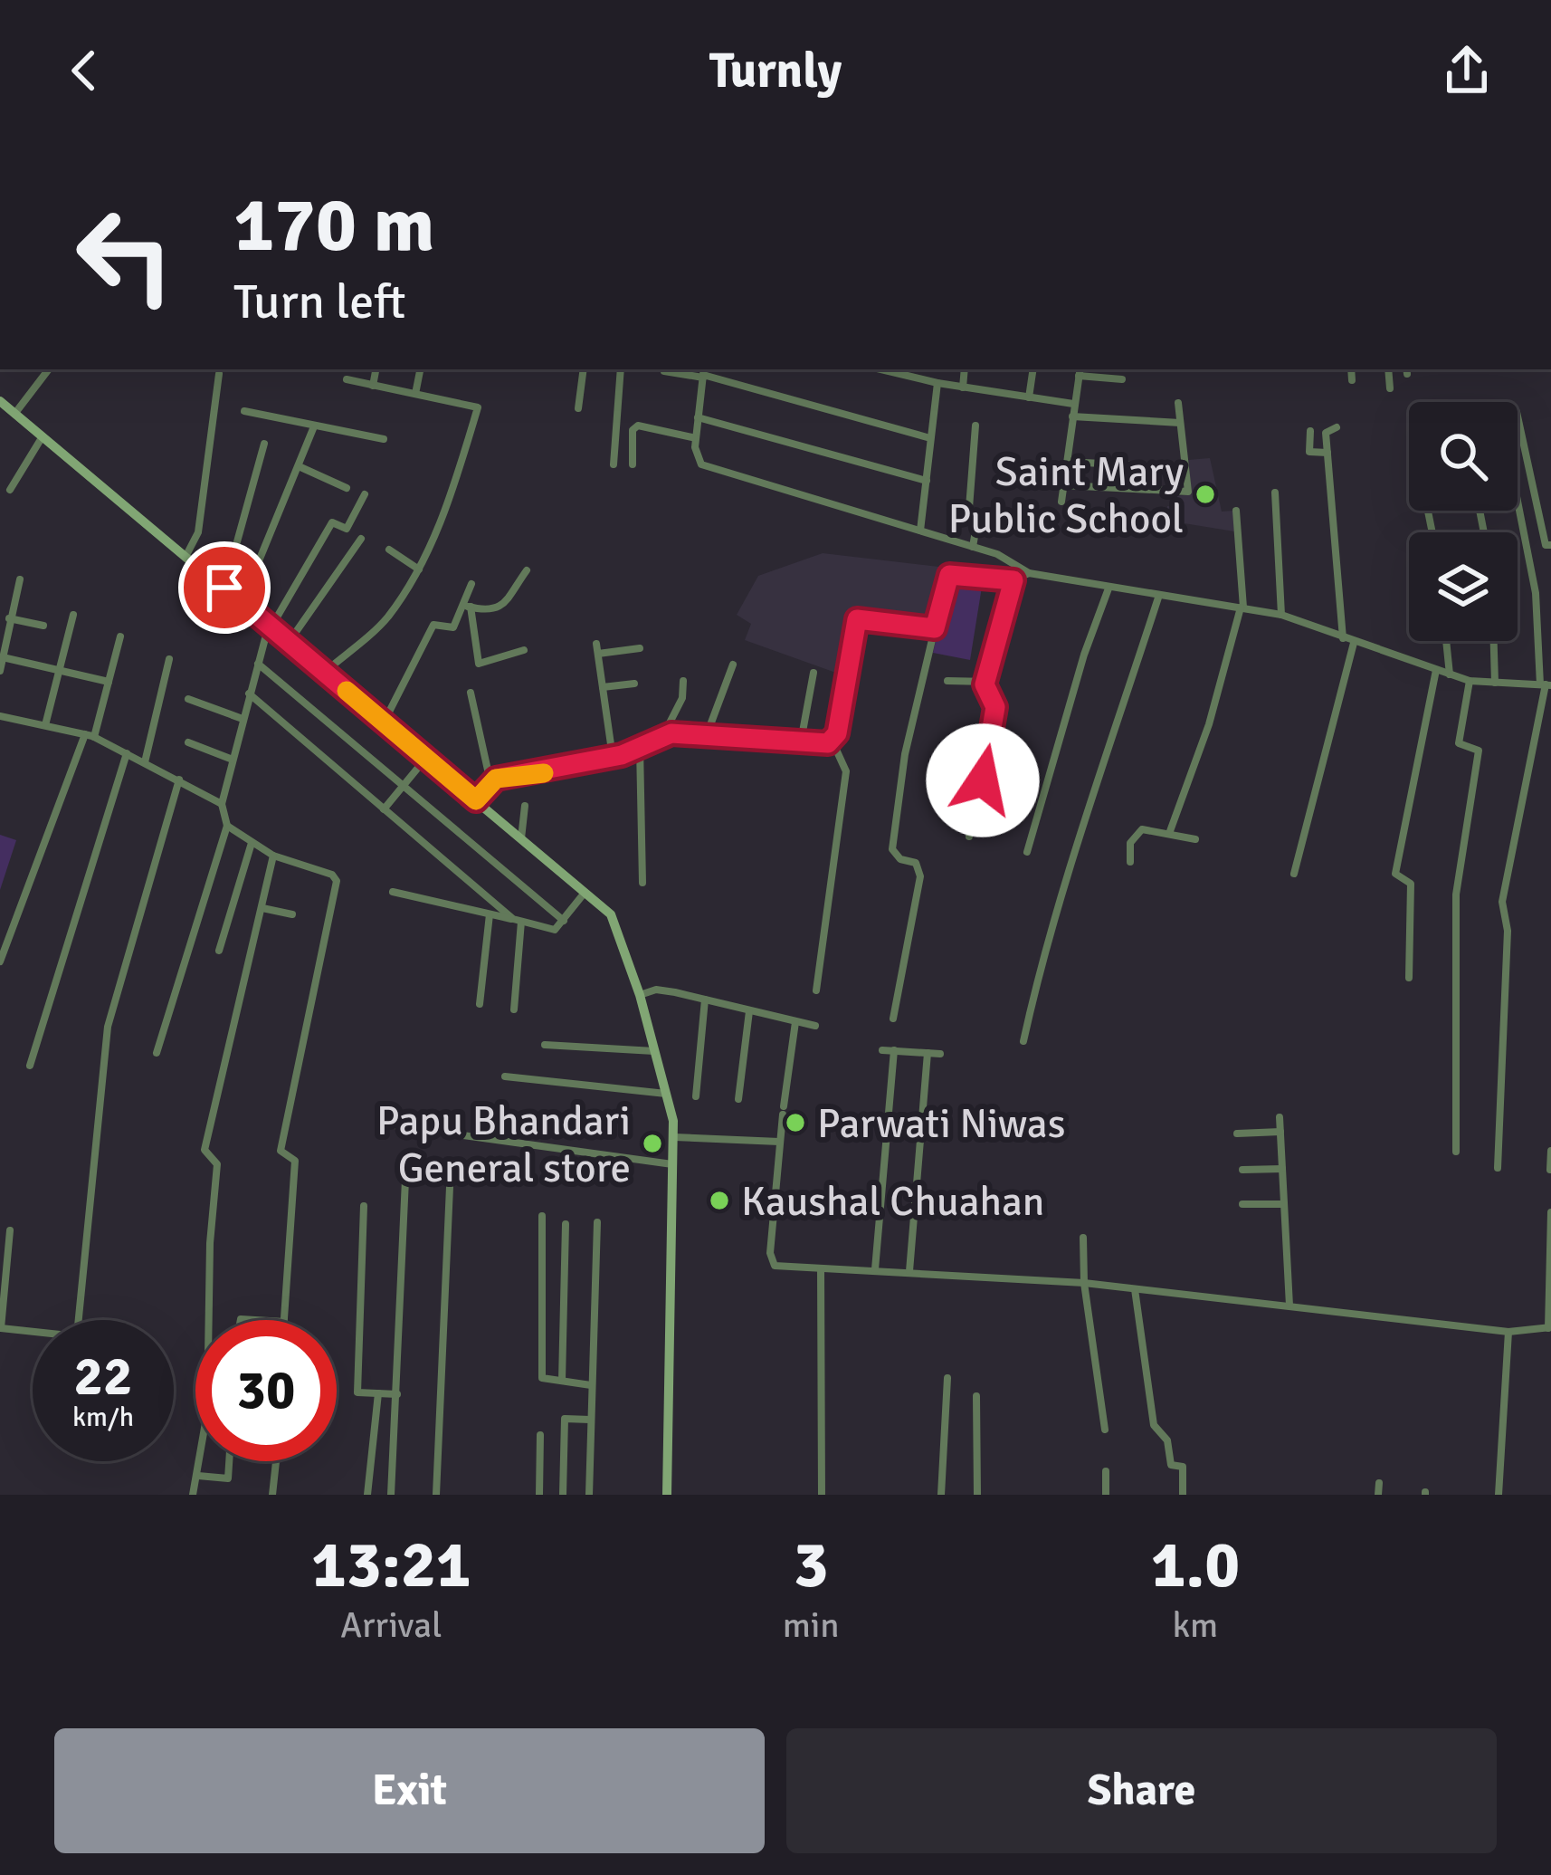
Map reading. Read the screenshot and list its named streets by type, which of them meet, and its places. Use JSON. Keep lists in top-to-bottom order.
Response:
{
  "places": [
    "Saint Mary Public School",
    "Parwati Niwas",
    "Papu Bhandari General store",
    "Kaushal Chuahan"
  ],
  "page": {
    "header": "Turnly",
    "turn": ["170 m", "Turn left"],
    "speed": "22 km/h",
    "limit": "30",
    "eta": [
      "13:21",
      "Arrival",
      "3",
      "min",
      "1.0",
      "km"
    ],
    "buttons": ["Exit", "Share"]
  }
}
